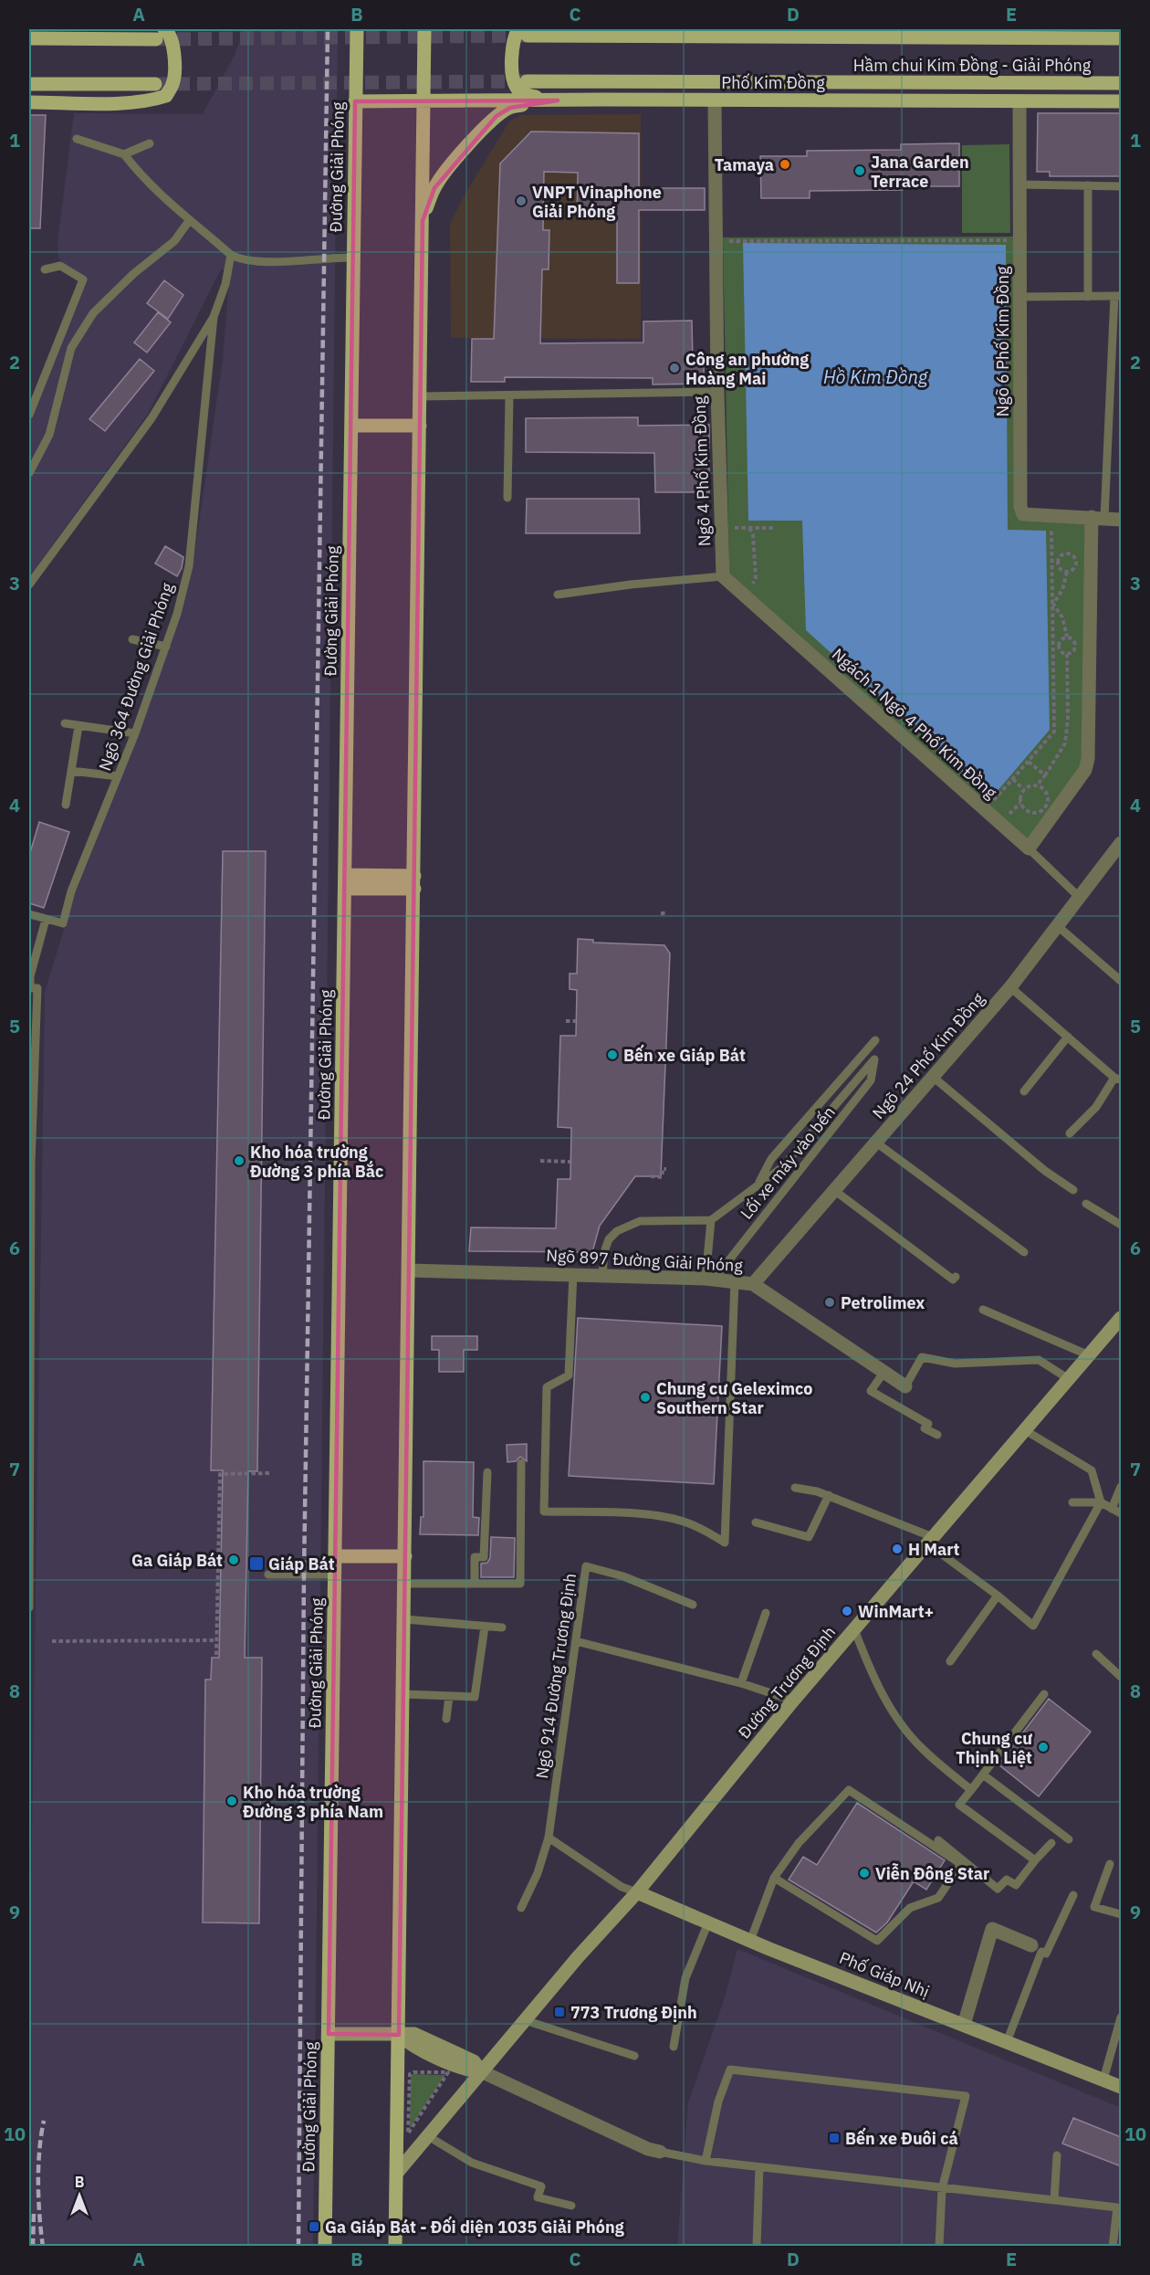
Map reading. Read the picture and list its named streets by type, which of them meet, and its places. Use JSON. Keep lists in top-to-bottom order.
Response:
{
  "streets": {
    "main road": [
      "Hầm chui Kim Đồng - Giải Phóng",
      "Phố Kim Đồng",
      "Đường Giải Phóng",
      "Đường Trương Định",
      "Phố Giáp Nhị"
    ],
    "street": [
      "Ngõ 6 Phố Kim Đồng",
      "Ngõ 4 Phố Kim Đồng",
      "Ngách 1 Ngõ 4 Phố Kim Đồng",
      "Ngõ 24 Phố Kim Đồng",
      "Ngõ 897 Đường Giải Phóng"
    ],
    "lane": ["Ngõ 364 Đường Giải Phóng", "Lối xe máy vào bến", "Ngõ 914 Đường Trương Định"]
  },
  "crossings": [
    ["Phố Kim Đồng", "Đường Giải Phóng"],
    ["Phố Kim Đồng", "Ngõ 6 Phố Kim Đồng"],
    ["Phố Kim Đồng", "Ngõ 4 Phố Kim Đồng"],
    ["Ngõ 4 Phố Kim Đồng", "Ngách 1 Ngõ 4 Phố Kim Đồng"],
    ["Ngách 1 Ngõ 4 Phố Kim Đồng", "Ngõ 24 Phố Kim Đồng"],
    ["Ngõ 24 Phố Kim Đồng", "Ngõ 897 Đường Giải Phóng"],
    ["Lối xe máy vào bến", "Ngõ 897 Đường Giải Phóng"],
    ["Đường Trương Định", "Phố Giáp Nhị"]
  ],
  "water": ["Hồ Kim Đồng"],
  "places": {
    "other": [
      "Tamaya",
      "Jana Garden Terrace",
      "VNPT Vinaphone Giải Phóng",
      "Công an phường Hoàng Mai",
      "Bến xe Giáp Bát",
      "Kho hóa trường Đường 3 phía Bắc",
      "Petrolimex",
      "Chung cư Geleximco Southern Star",
      "H Mart",
      "Ga Giáp Bát",
      "WinMart+",
      "Chung cư Thịnh Liệt",
      "Kho hóa trường Đường 3 phía Nam",
      "Viễn Đông Star"
    ],
    "transit": [
      "Giáp Bát",
      "773 Trương Định",
      "Bến xe Đuôi cá",
      "Ga Giáp Bát - Đối diện 1035 Giải Phóng"
    ]
  },
  "north": "top",
  "grid": {
    "columns": [
      "A",
      "B",
      "C",
      "D",
      "E"
    ],
    "rows": [
      "1",
      "2",
      "3",
      "4",
      "5",
      "6",
      "7",
      "8",
      "9",
      "10"
    ]
  }
}
